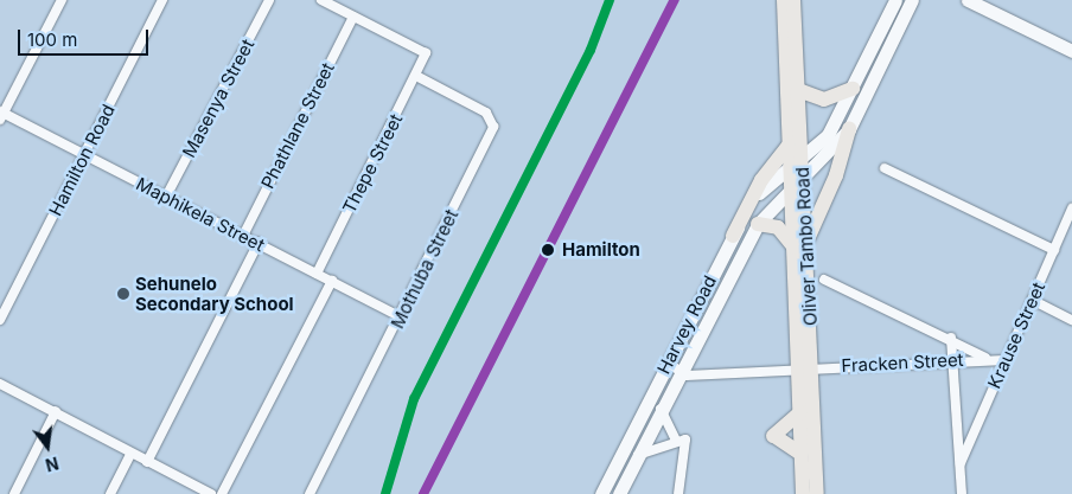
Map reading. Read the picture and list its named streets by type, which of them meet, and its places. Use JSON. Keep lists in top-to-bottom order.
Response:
{
  "streets": {
    "main road": ["Oliver Tambo Road", "Harvey Road"],
    "street": [
      "Masenya Street",
      "Phathlane Street",
      "Hamilton Road",
      "Thepe Street",
      "Maphikela Street",
      "Mothuba Street",
      "Krause Street",
      "Fracken Street"
    ]
  },
  "crossings": [
    ["Masenya Street", "Maphikela Street"],
    ["Phathlane Street", "Thepe Street"],
    ["Phathlane Street", "Maphikela Street"],
    ["Hamilton Road", "Maphikela Street"],
    ["Thepe Street", "Maphikela Street"],
    ["Thepe Street", "Mothuba Street"],
    ["Maphikela Street", "Mothuba Street"],
    ["Oliver Tambo Road", "Harvey Road"],
    ["Oliver Tambo Road", "Fracken Street"],
    ["Harvey Road", "Fracken Street"],
    ["Krause Street", "Fracken Street"]
  ],
  "places": ["Hamilton", "Sehunelo Secondary School"],
  "scale_bar": "100 m",
  "north": "bottom"
}
